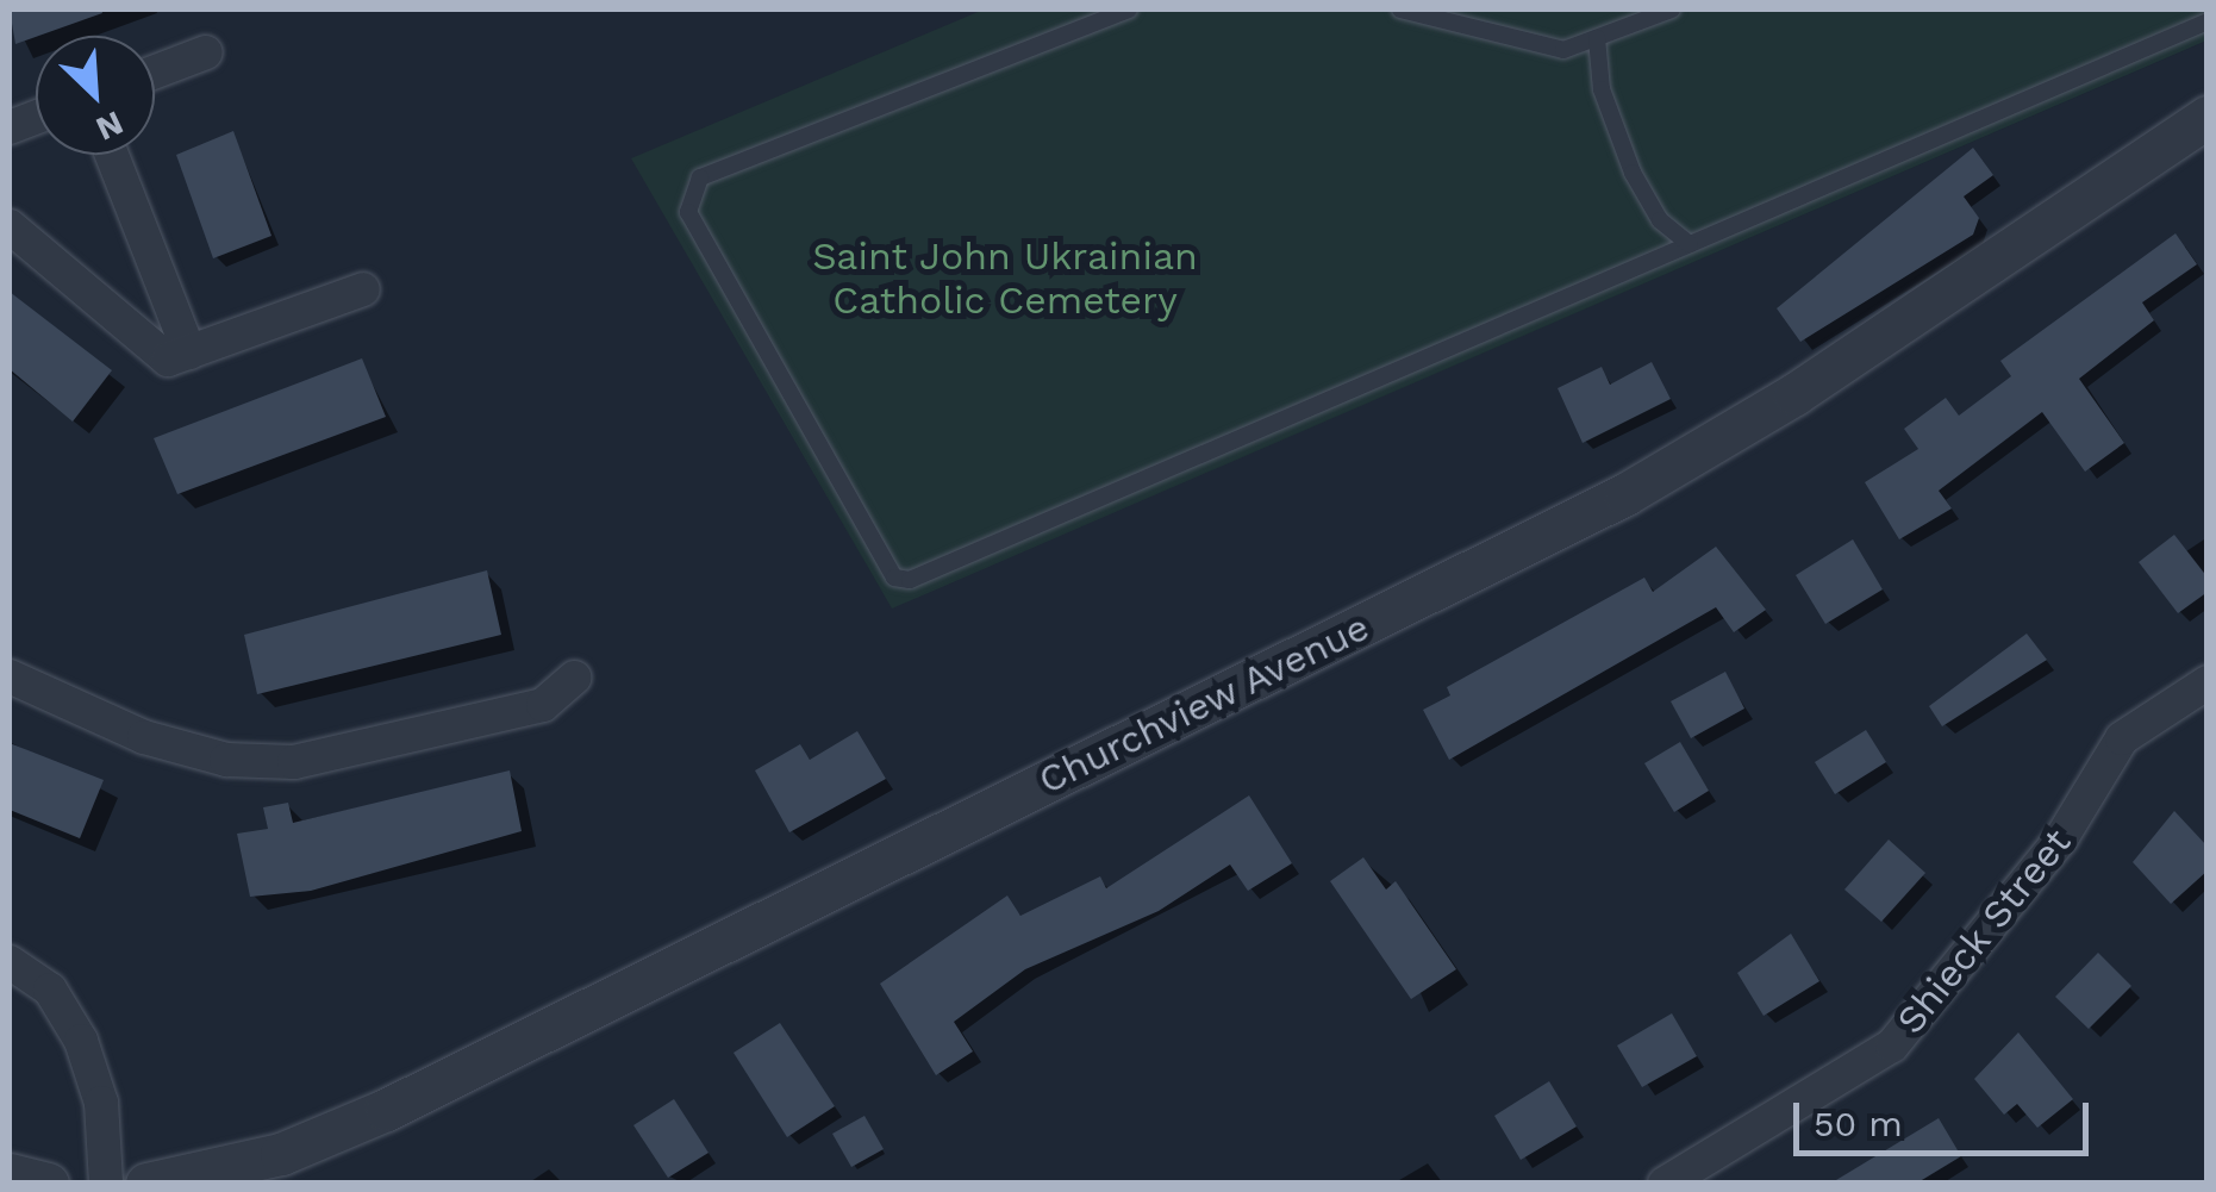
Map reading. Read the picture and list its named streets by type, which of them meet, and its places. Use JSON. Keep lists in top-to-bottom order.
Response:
{
  "streets": {
    "street": ["Churchview Avenue", "Shieck Street"]
  },
  "parks": ["Saint John Ukrainian Catholic Cemetery"],
  "scale_bar": "50 m",
  "north": "bottom right"
}
